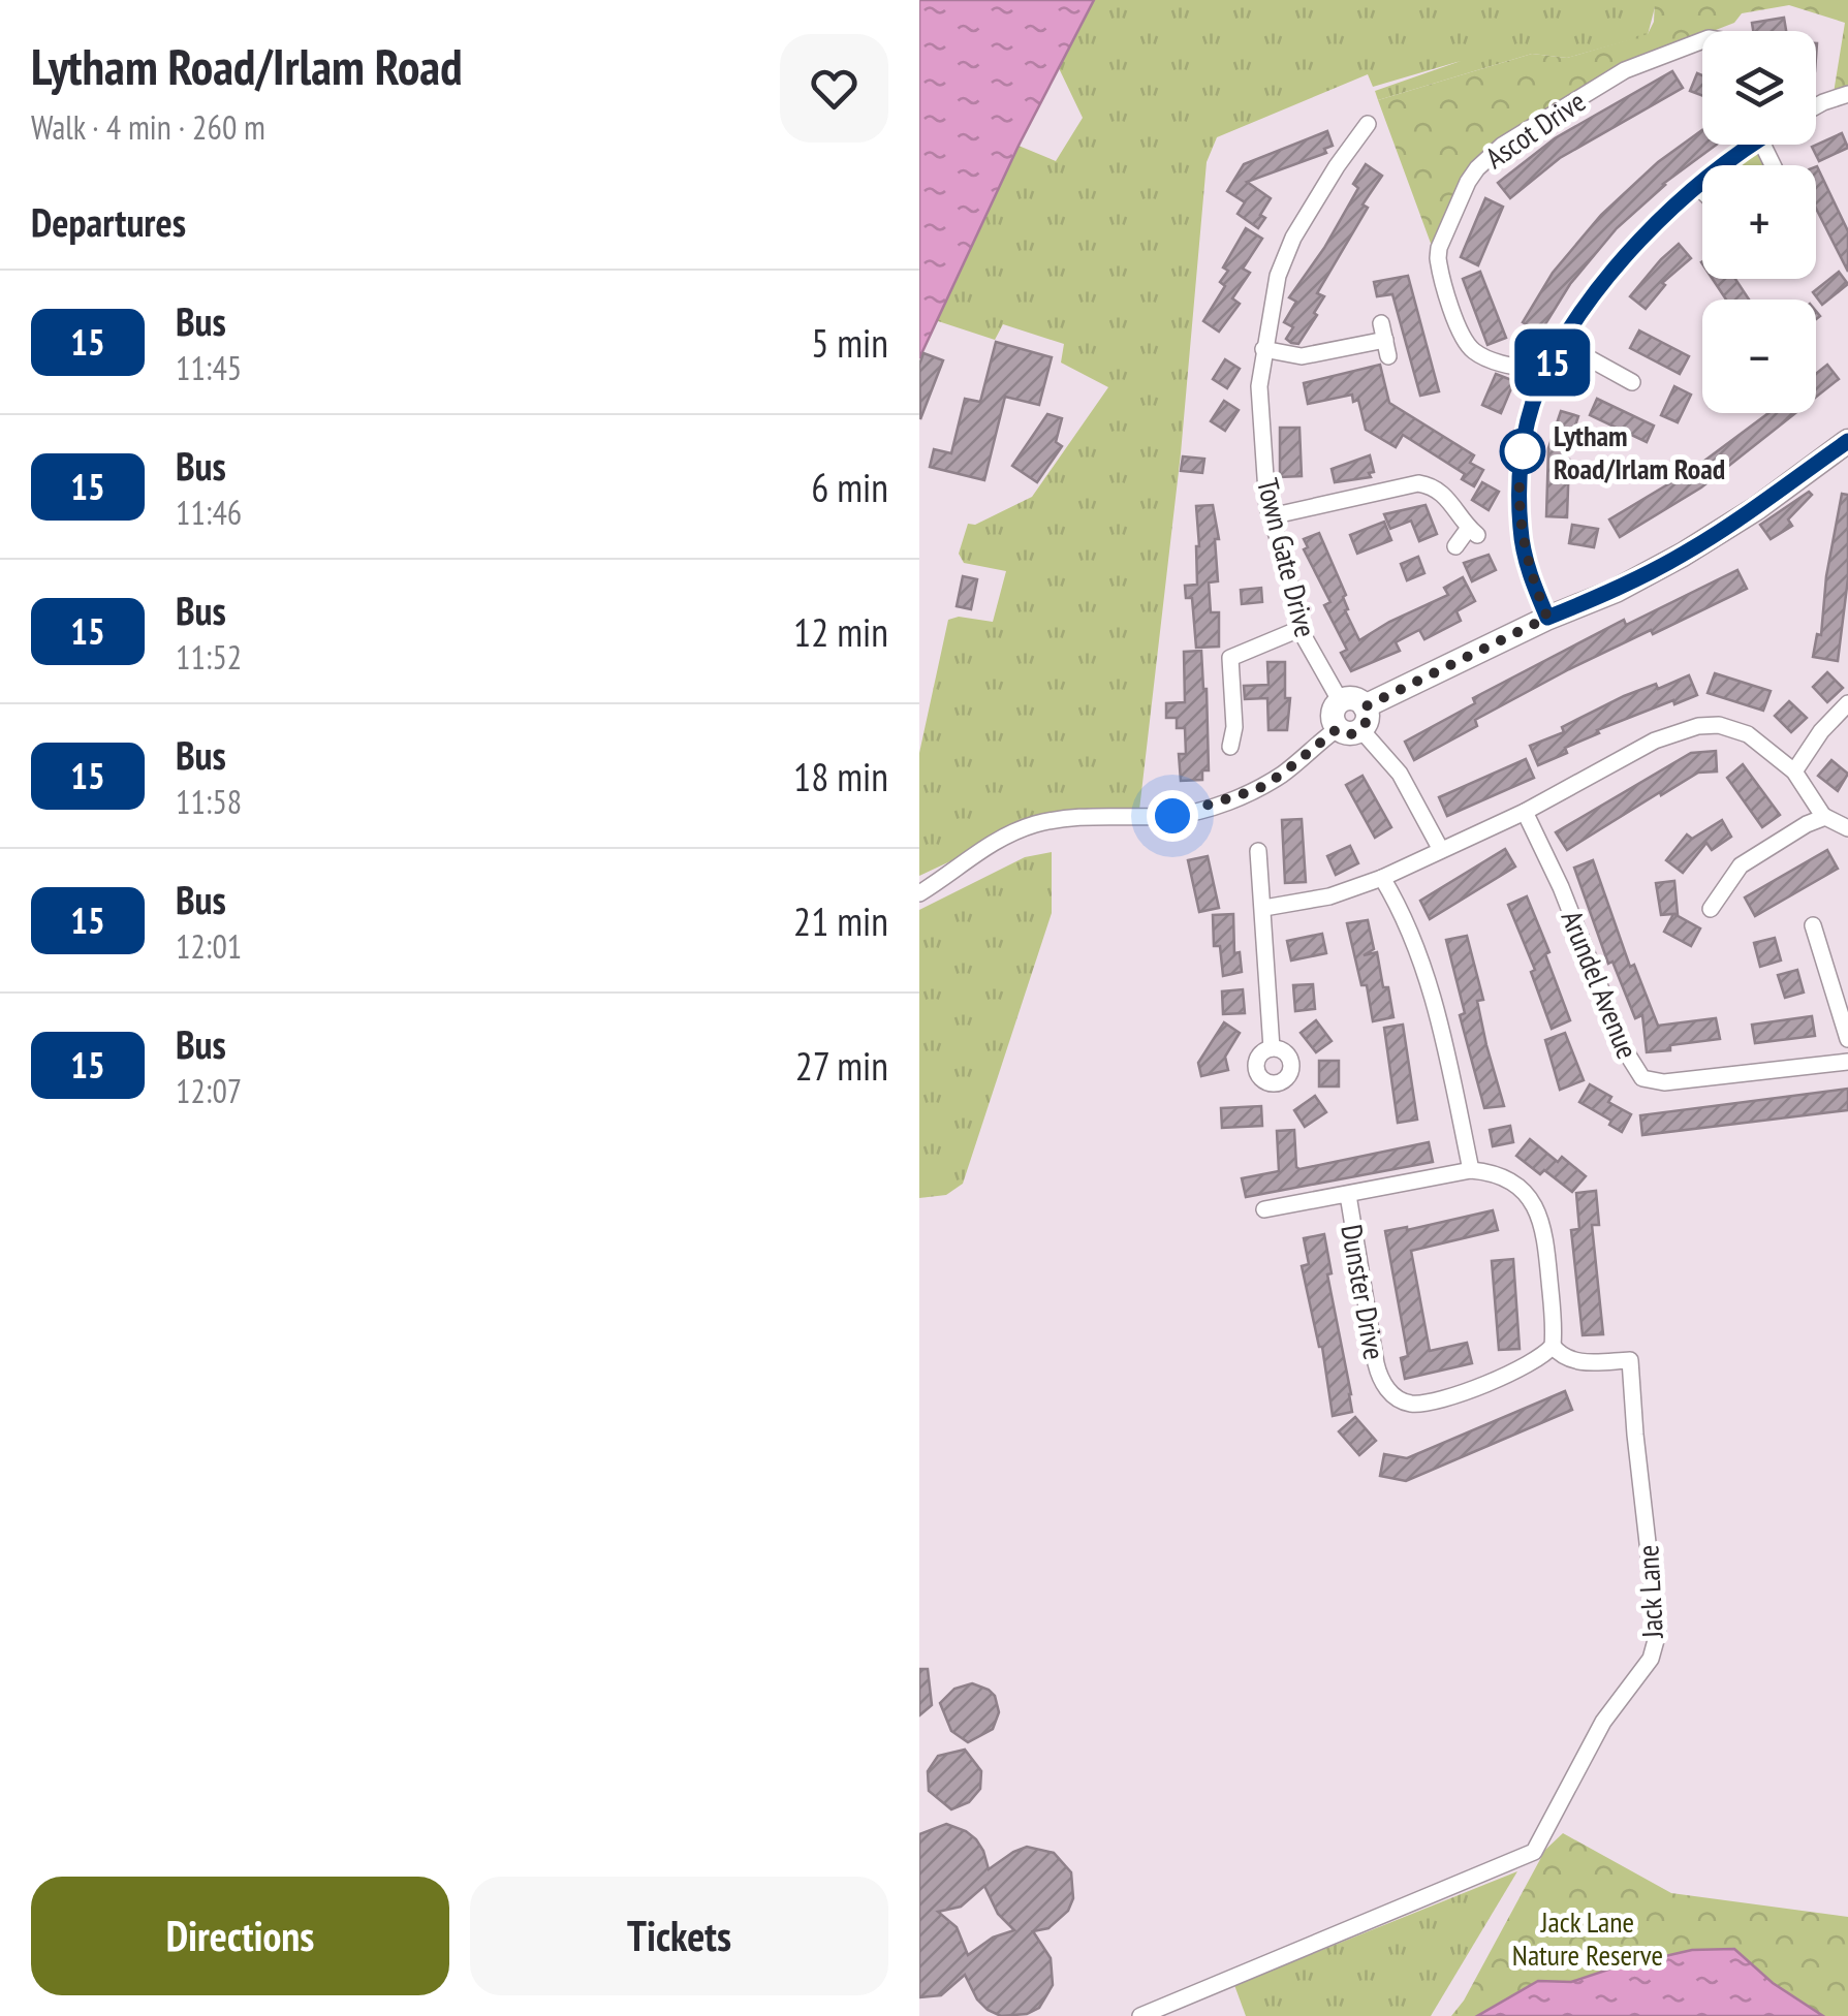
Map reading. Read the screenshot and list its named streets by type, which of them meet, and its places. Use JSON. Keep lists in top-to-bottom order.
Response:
{
  "streets": {
    "street": [
      "Ascot Drive",
      "Town Gate Drive",
      "Arundel Avenue",
      "Dunster Drive",
      "Jack Lane"
    ]
  },
  "crossings": [
    ["Dunster Drive", "Jack Lane"]
  ],
  "parks": ["Jack Lane Nature Reserve"],
  "places": ["Lytham Road/Irlam Road"],
  "lines": ["bus line 15"],
  "page": {
    "heading": [
      ["Lytham Road/Irlam Road", "Walk · 4 min · 260 m"],
      "Departures"
    ],
    "on_map": "15",
    "map_buttons": ["+", "−"],
    "list": [
      {
        "mark": "15",
        "name": "Bus",
        "note": "11:45",
        "value": "5 min"
      },
      {
        "mark": "15",
        "name": "Bus",
        "note": "11:46",
        "value": "6 min"
      },
      {
        "mark": "15",
        "name": "Bus",
        "note": "11:52",
        "value": "12 min"
      },
      {
        "mark": "15",
        "name": "Bus",
        "note": "11:58",
        "value": "18 min"
      },
      {
        "mark": "15",
        "name": "Bus",
        "note": "12:01",
        "value": "21 min"
      },
      {
        "mark": "15",
        "name": "Bus",
        "note": "12:07",
        "value": "27 min"
      }
    ],
    "buttons": ["Directions", "Tickets"]
  }
}
